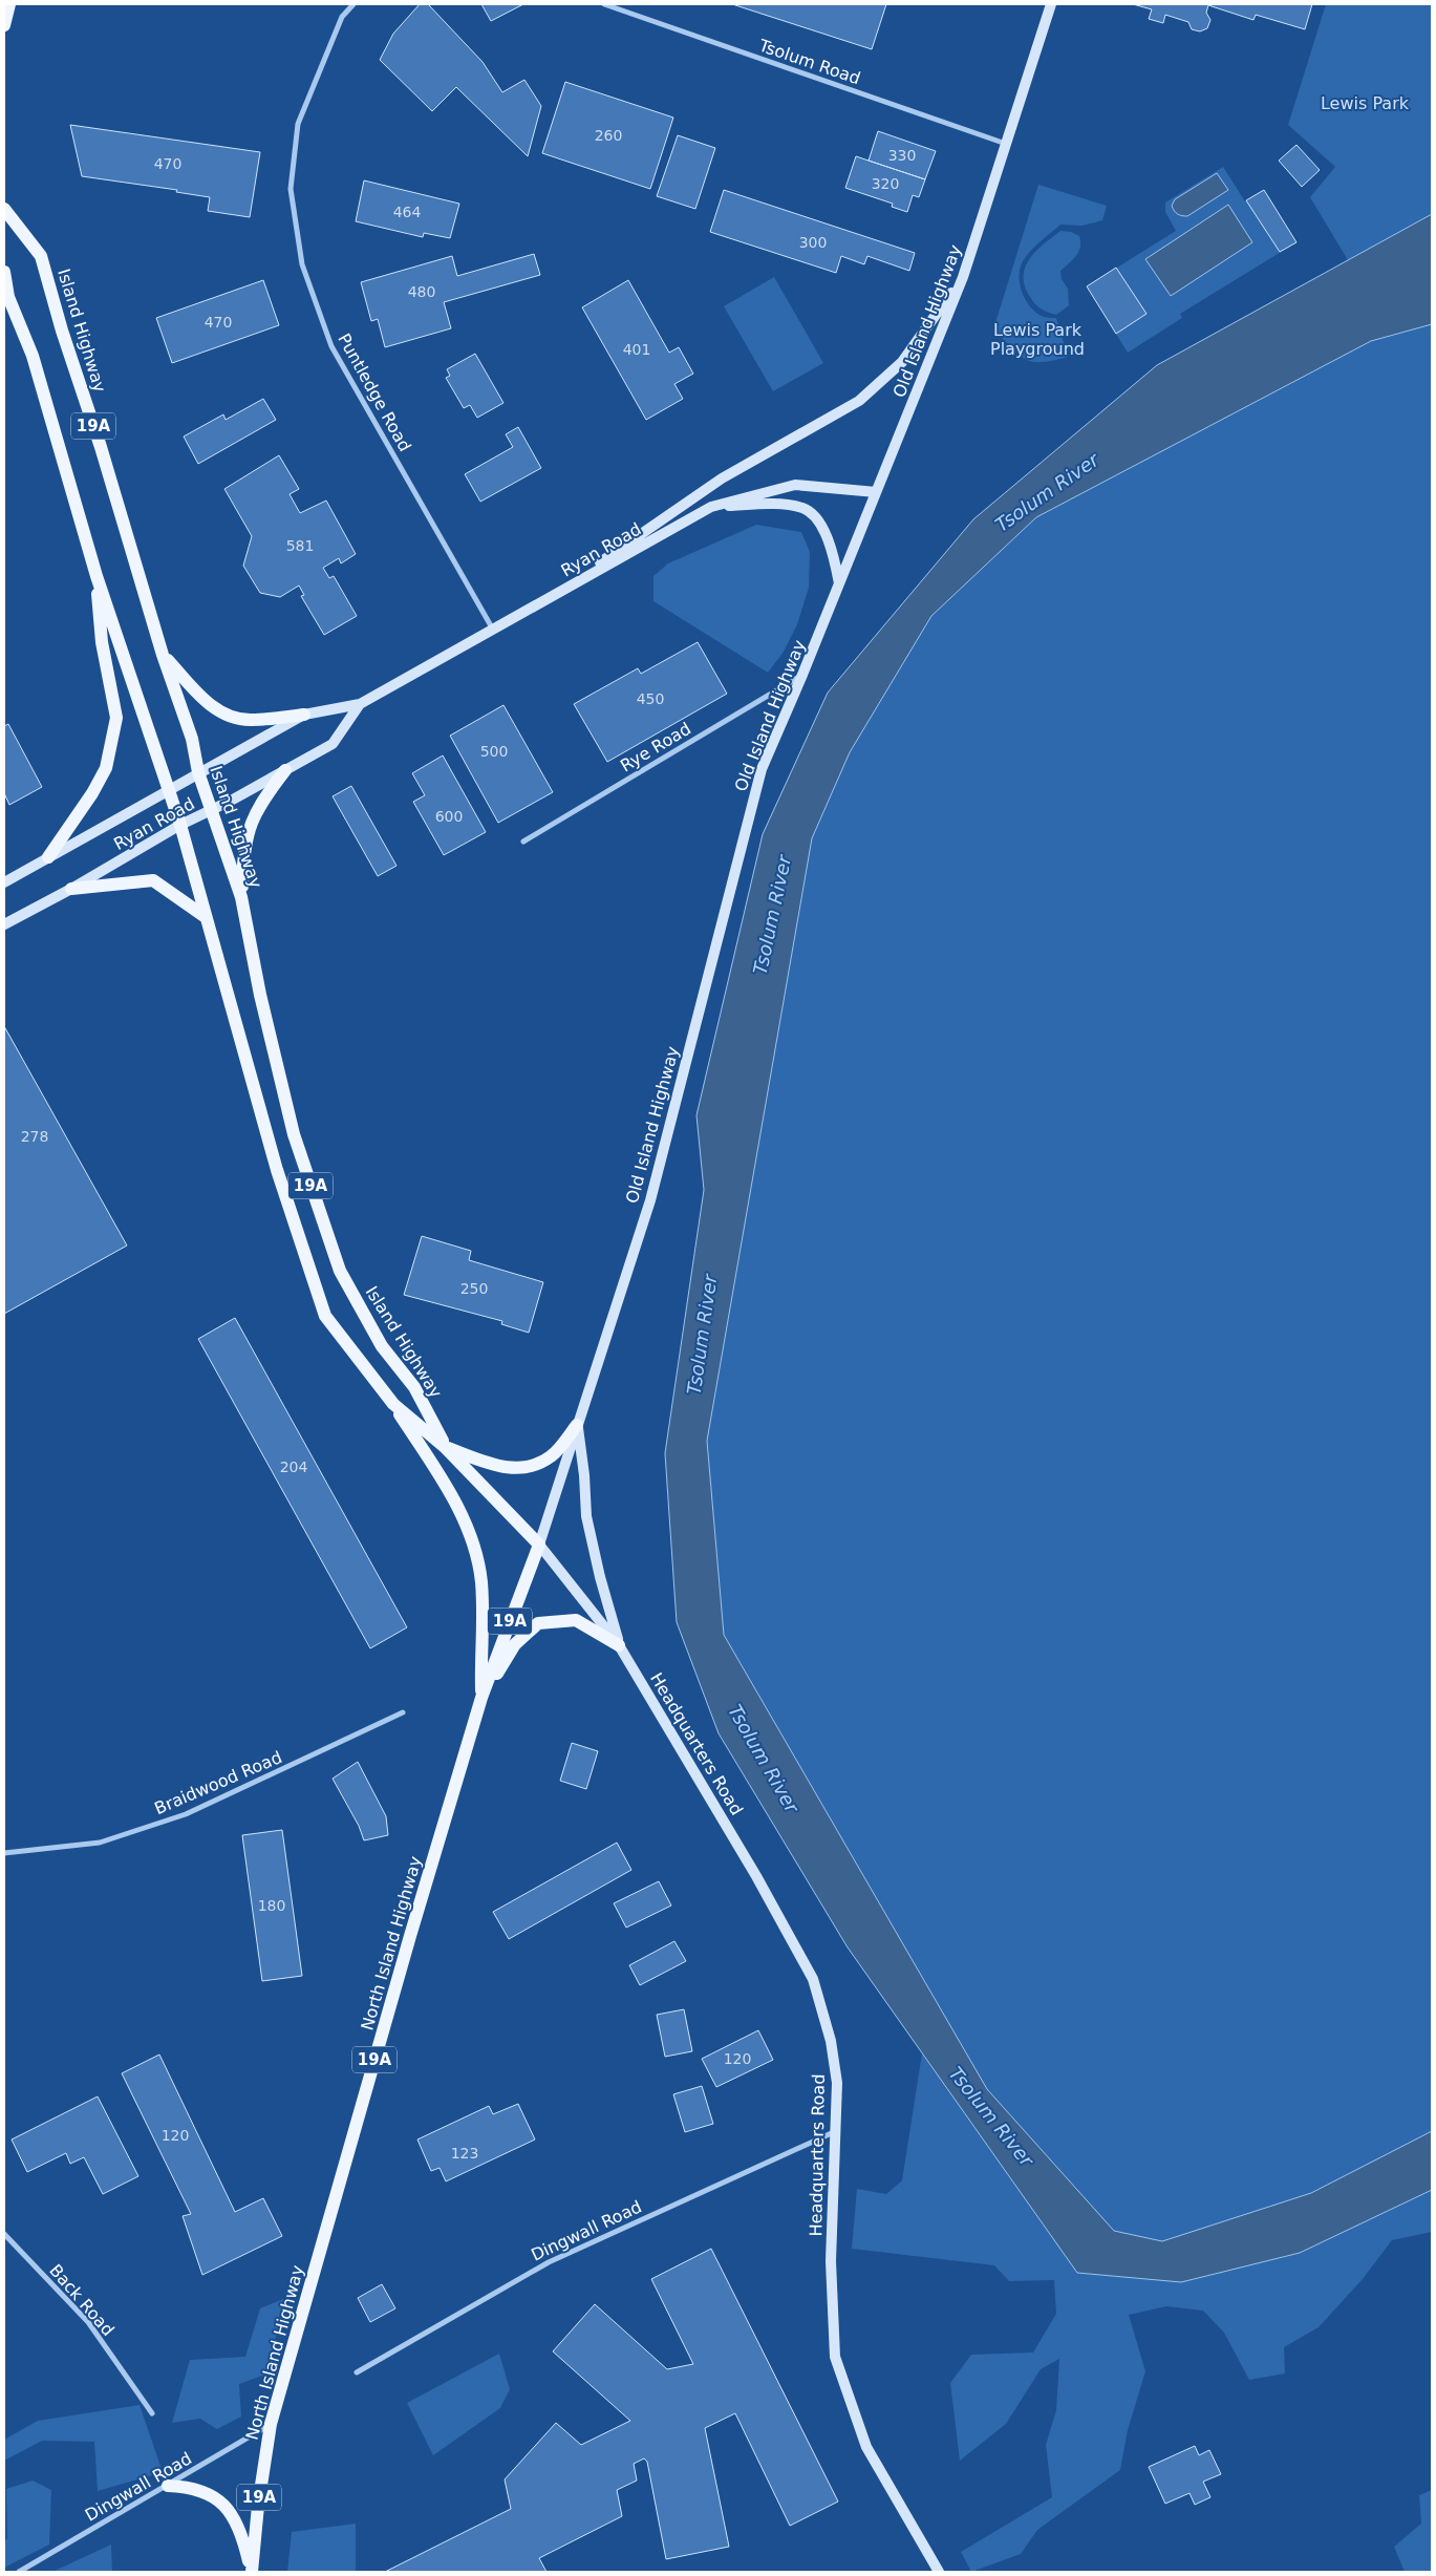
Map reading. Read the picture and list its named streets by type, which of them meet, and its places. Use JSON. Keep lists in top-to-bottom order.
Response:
{
  "streets": {
    "main road": [
      "Old Island Highway",
      "Island Highway",
      "19A",
      "Ryan Road",
      "Headquarters Road",
      "North Island Highway"
    ],
    "street": [
      "Tsolum Road",
      "Puntledge Road",
      "Rye Road",
      "Braidwood Road",
      "Dingwall Road",
      "Back Road"
    ]
  },
  "crossings": [
    ["Tsolum Road", "Old Island Highway"],
    ["Old Island Highway", "Island Highway"],
    ["Old Island Highway", "Ryan Road"],
    ["Old Island Highway", "Rye Road"],
    ["Old Island Highway", "Headquarters Road"],
    ["Old Island Highway", "North Island Highway"],
    ["Island Highway", "Ryan Road"],
    ["Island Highway", "Headquarters Road"],
    ["Island Highway", "North Island Highway"],
    ["Puntledge Road", "Ryan Road"],
    ["Headquarters Road", "North Island Highway"],
    ["Headquarters Road", "Dingwall Road"],
    ["North Island Highway", "Dingwall Road"]
  ],
  "water": ["Tsolum River"],
  "parks": ["Lewis Park", "Lewis Park Playground"],
  "house_numbers": [
    "260",
    "330",
    "470",
    "320",
    "464",
    "300",
    "480",
    "470",
    "401",
    "581",
    "450",
    "500",
    "600",
    "278",
    "250",
    "204",
    "180",
    "120",
    "120",
    "123"
  ]
}
